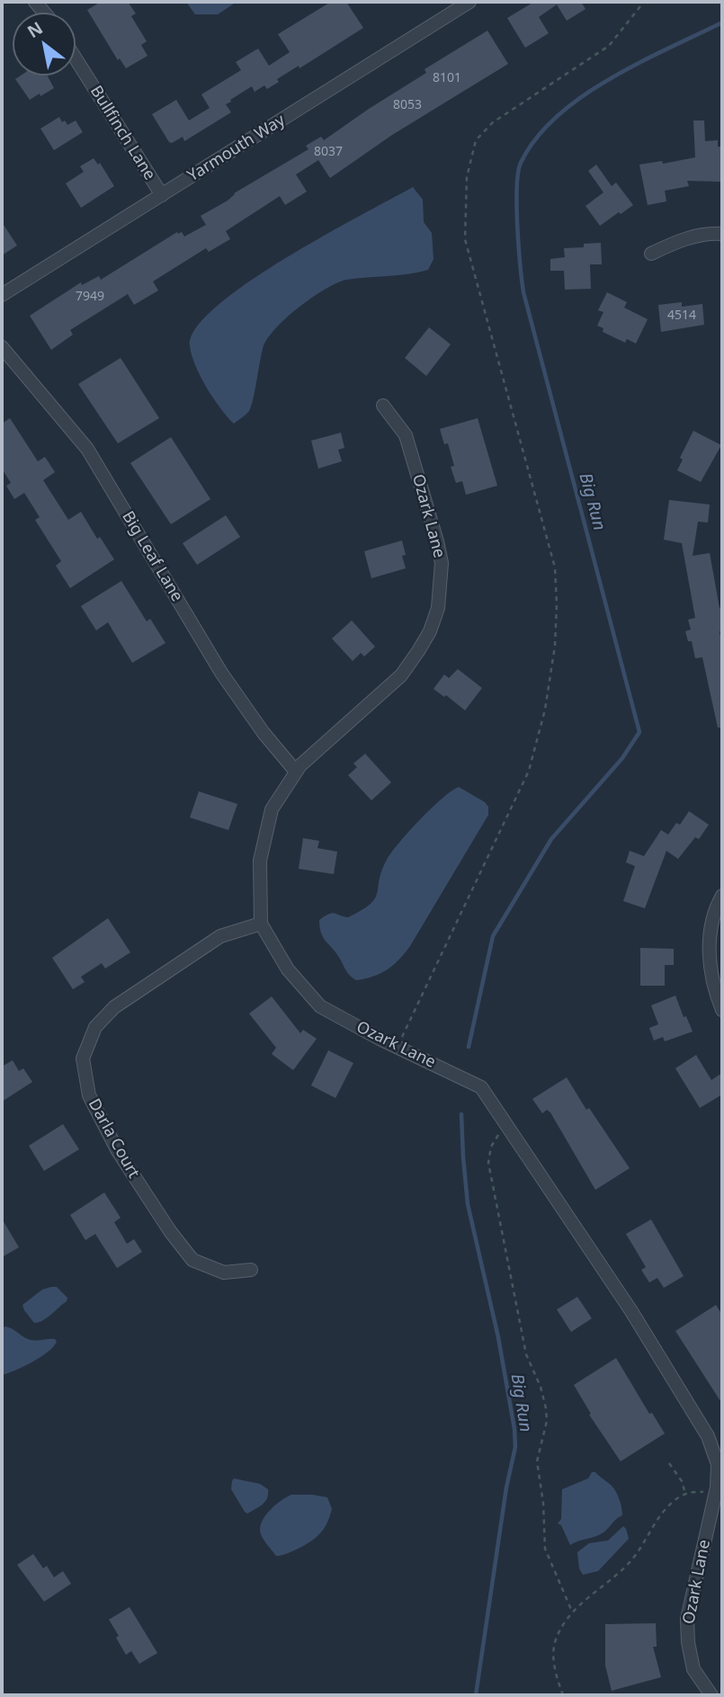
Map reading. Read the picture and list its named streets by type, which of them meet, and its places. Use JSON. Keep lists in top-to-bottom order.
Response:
{
  "streets": {
    "street": [
      "Bullfinch Lane",
      "Yarmouth Way",
      "Ozark Lane",
      "Big Leaf Lane",
      "Darla Court"
    ]
  },
  "crossings": [
    ["Bullfinch Lane", "Yarmouth Way"],
    ["Ozark Lane", "Big Leaf Lane"],
    ["Ozark Lane", "Darla Court"]
  ],
  "water": ["Big Run"],
  "house_numbers": [
    "8101",
    "8053",
    "8037",
    "7949",
    "4514"
  ],
  "north": "top left"
}
